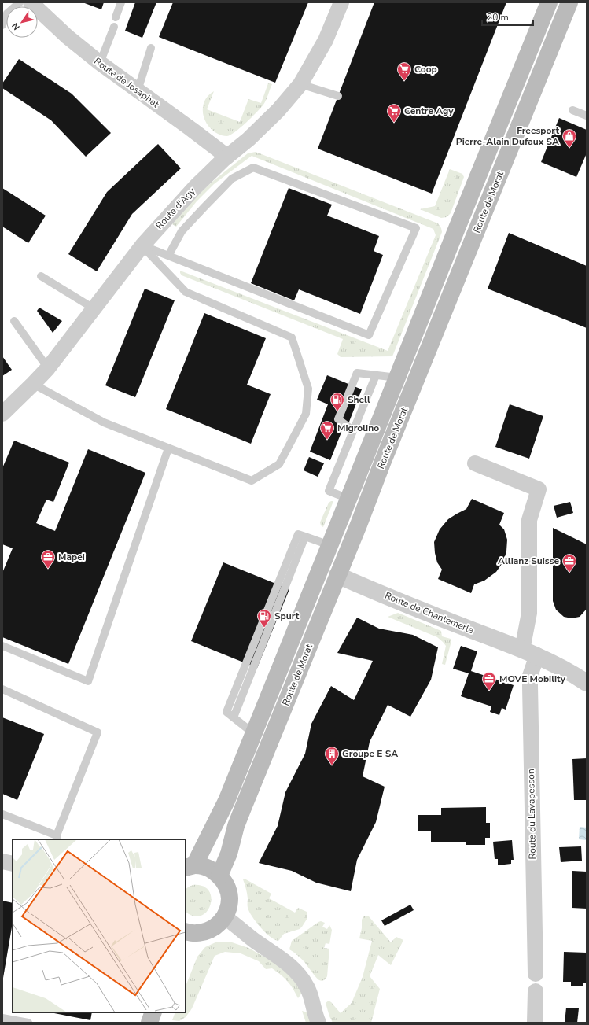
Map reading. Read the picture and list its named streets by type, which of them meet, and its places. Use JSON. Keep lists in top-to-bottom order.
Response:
{
  "streets": {
    "main road": ["Route de Morat"],
    "street": [
      "Route de Josaphat",
      "Route d'Agy",
      "Route de Chantemerle",
      "Route du Lavapesson"
    ]
  },
  "crossings": [
    ["Route de Josaphat", "Route d'Agy"],
    ["Route de Morat", "Route de Chantemerle"],
    ["Route de Chantemerle", "Route du Lavapesson"]
  ],
  "places": {
    "supermarket": ["Coop", "Centre Agy", "Migrolino"],
    "shop": ["Freesport Pierre-Alain Dufaux SA"],
    "fuel station": ["Shell", "Spurt"],
    "office": ["Mapei", "Allianz Suisse", "MOVE Mobility"],
    "building": ["Groupe E SA"]
  },
  "scale_bar": "20 m",
  "north": "bottom left"
}
